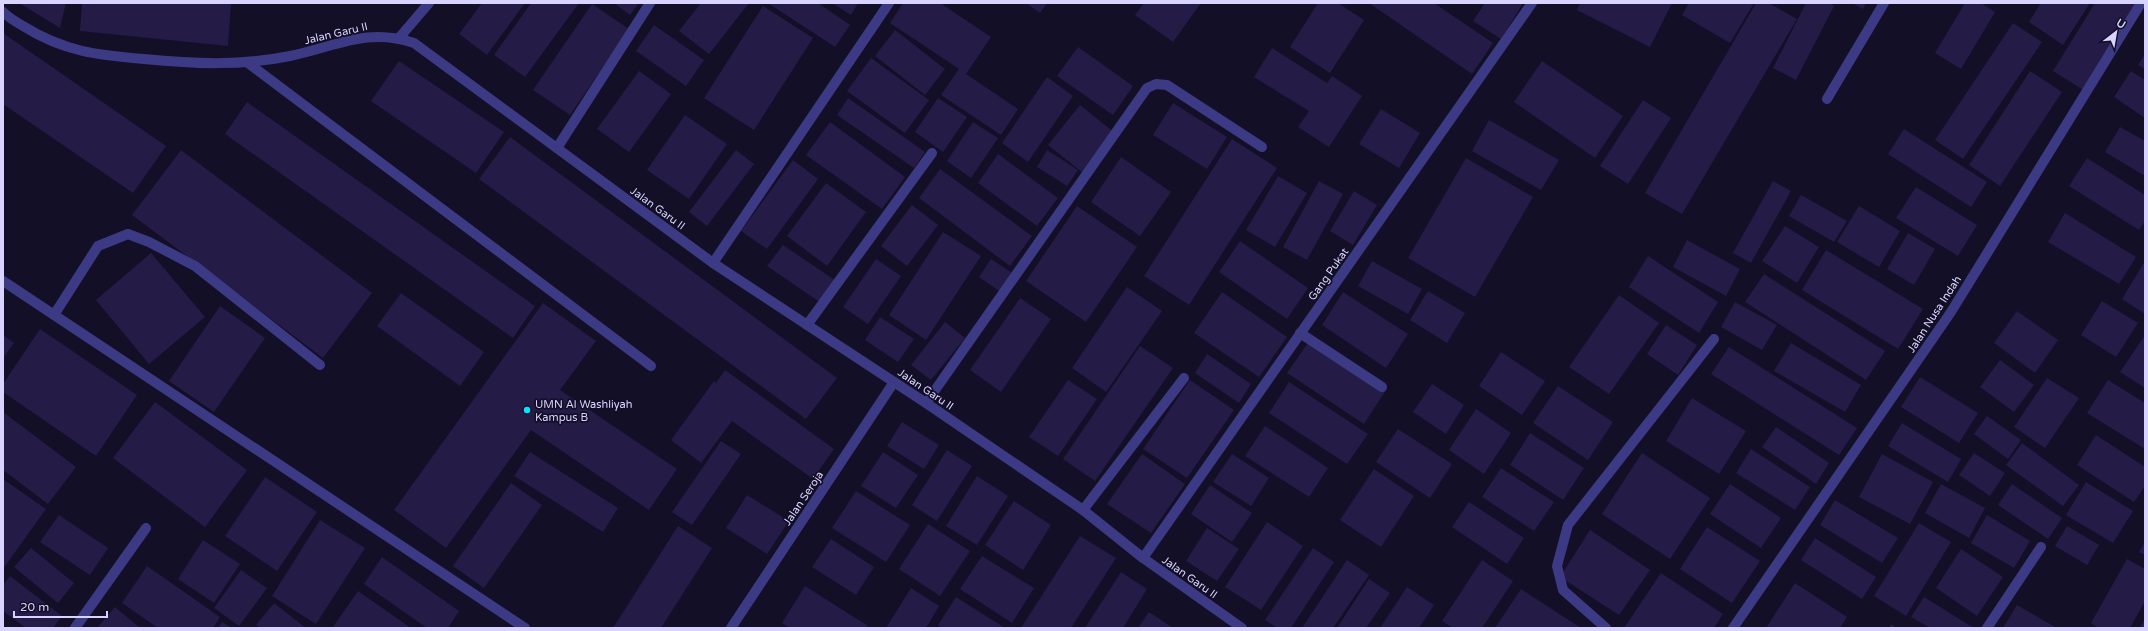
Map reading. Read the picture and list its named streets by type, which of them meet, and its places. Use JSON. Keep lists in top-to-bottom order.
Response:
{
  "streets": {
    "street": [
      "Jalan Garu II",
      "Gang Pukat",
      "Jalan Nusa Indah",
      "Jalan Seroja"
    ]
  },
  "crossings": [
    ["Jalan Garu II", "Gang Pukat"],
    ["Jalan Garu II", "Jalan Seroja"]
  ],
  "places": ["UMN Al Washliyah Kampus B"],
  "scale_bar": "20 m",
  "north": "top right"
}
